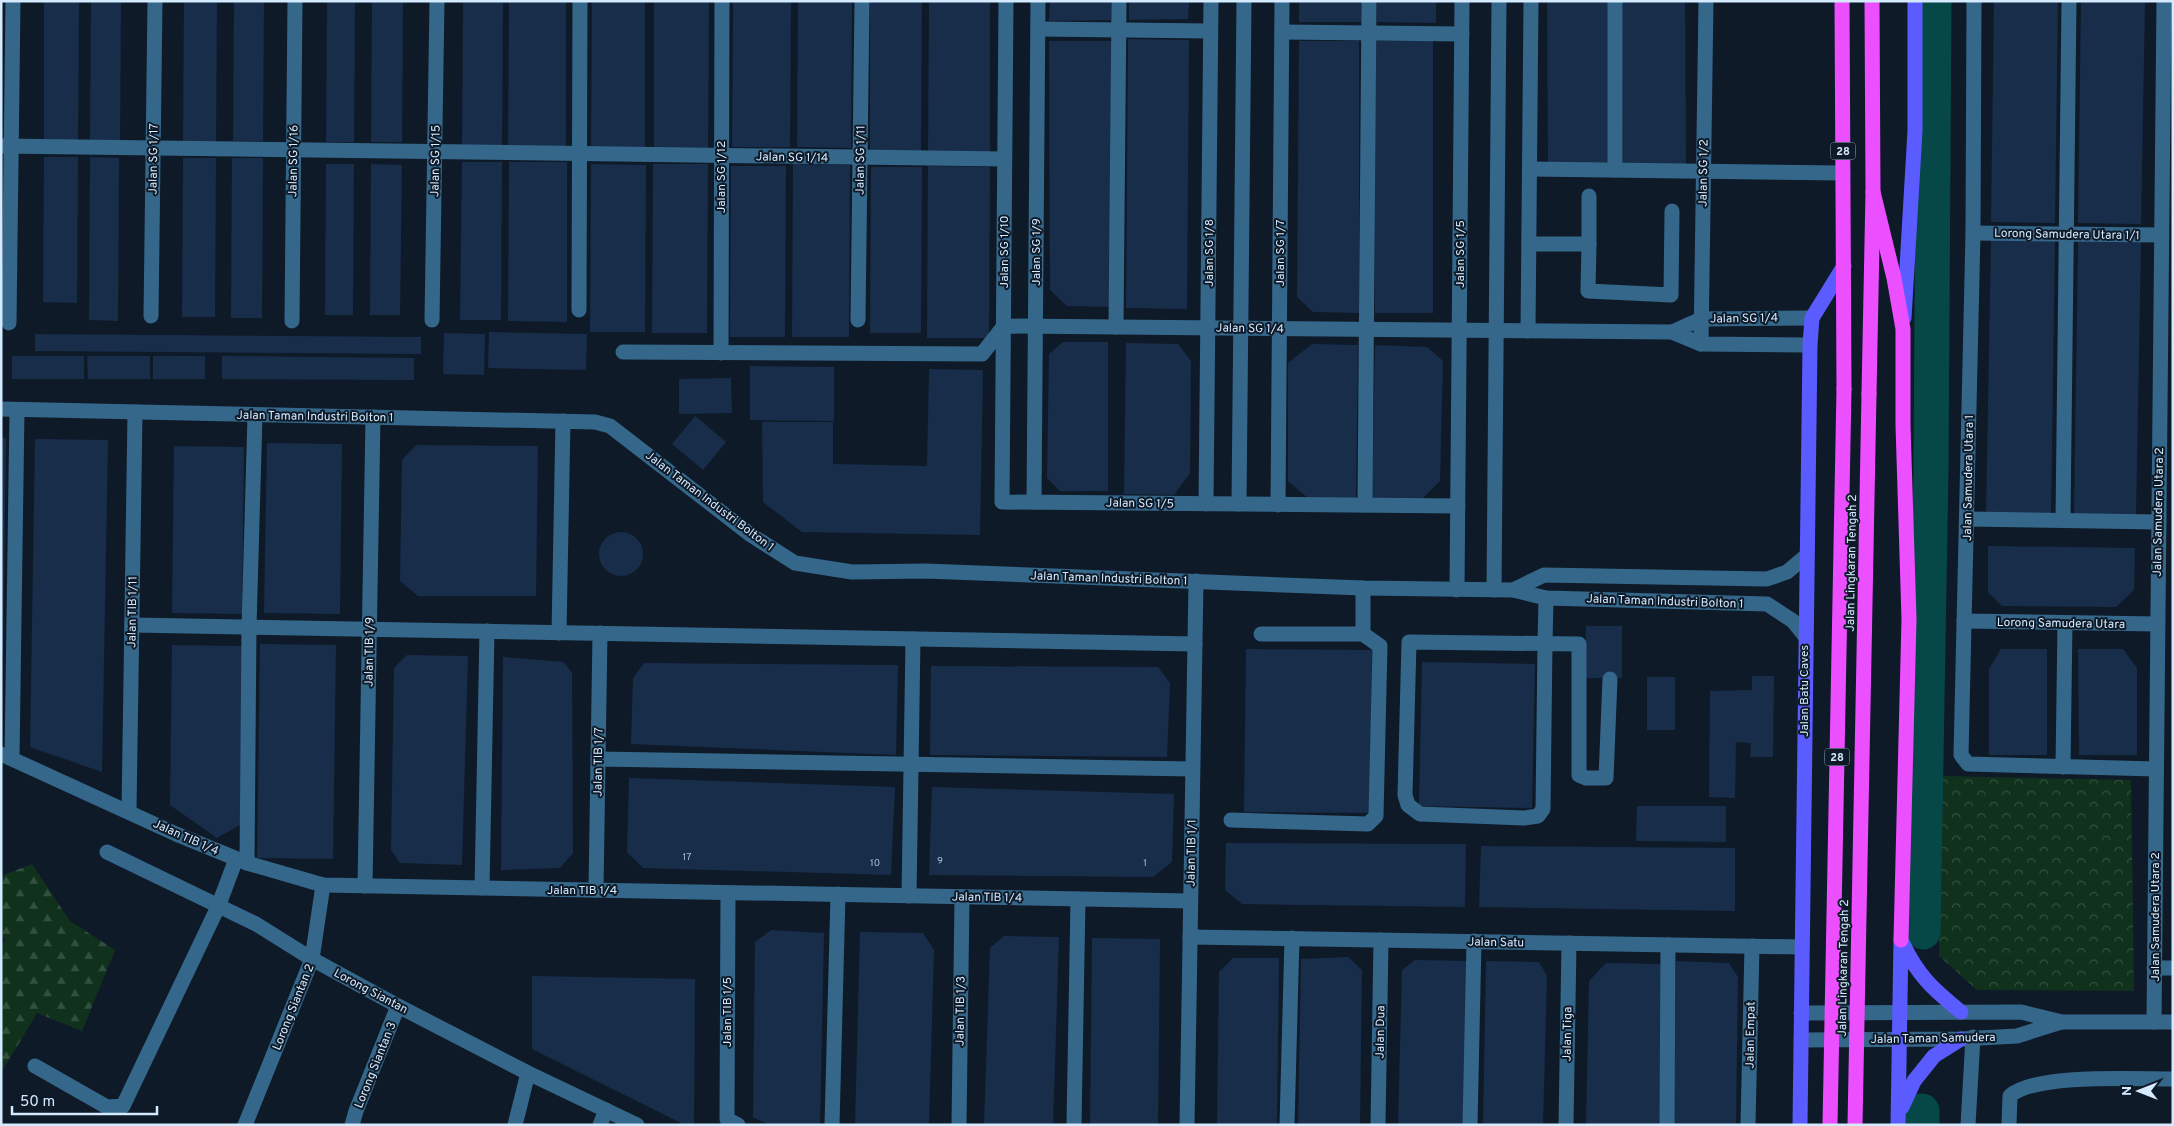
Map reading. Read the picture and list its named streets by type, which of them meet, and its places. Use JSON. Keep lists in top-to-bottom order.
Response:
{
  "streets": {
    "highway": ["28", "Jalan Lingkaran Tengah 2"],
    "main road": ["Jalan Batu Caves"],
    "street": [
      "Jalan SG 1/14",
      "Jalan SG 1/17",
      "Jalan SG 1/11",
      "Jalan SG 1/16",
      "Jalan SG 1/15",
      "Jalan SG 1/2",
      "Jalan SG 1/12",
      "Lorong Samudera Utara 1/1",
      "Jalan SG 1/10",
      "Jalan SG 1/9",
      "Jalan SG 1/8",
      "Jalan SG 1/7",
      "Jalan SG 1/5",
      "Jalan SG 1/4",
      "Jalan Taman Industri Bolton 1",
      "Jalan Samudera Utara 1",
      "Jalan Samudera Utara 2",
      "Jalan TIB 1/11",
      "Lorong Samudera Utara",
      "Jalan TIB 1/9",
      "Jalan TIB 1/7",
      "Jalan TIB 1/4",
      "Jalan TIB 1/1",
      "Jalan Satu",
      "Lorong Siantan",
      "Lorong Siantan 2",
      "Jalan TIB 1/3",
      "Jalan TIB 1/5",
      "Jalan Dua",
      "Jalan Tiga",
      "Jalan Empat",
      "Jalan Taman Samudera",
      "Lorong Siantan 3"
    ]
  },
  "crossings": [
    ["Jalan SG 1/14", "Jalan SG 1/17"],
    ["Jalan SG 1/14", "Jalan SG 1/11"],
    ["Jalan SG 1/14", "Jalan SG 1/16"],
    ["Jalan SG 1/14", "Jalan SG 1/15"],
    ["Jalan SG 1/14", "Jalan SG 1/12"],
    ["Jalan SG 1/14", "Jalan SG 1/10"],
    ["Jalan SG 1/2", "Jalan SG 1/4"],
    ["Lorong Samudera Utara 1/1", "Jalan Samudera Utara 1"],
    ["Lorong Samudera Utara 1/1", "Jalan Samudera Utara 2"],
    ["Jalan SG 1/10", "Jalan SG 1/5"],
    ["Jalan SG 1/10", "Jalan SG 1/4"],
    ["Jalan SG 1/9", "Jalan SG 1/5"],
    ["Jalan SG 1/9", "Jalan SG 1/4"],
    ["Jalan SG 1/8", "Jalan SG 1/5"],
    ["Jalan SG 1/8", "Jalan SG 1/4"],
    ["Jalan SG 1/7", "Jalan SG 1/5"],
    ["Jalan SG 1/7", "Jalan SG 1/4"],
    ["Jalan SG 1/5", "Jalan SG 1/4"],
    ["Jalan SG 1/5", "Jalan Taman Industri Bolton 1"],
    ["Jalan SG 1/4", "Jalan Batu Caves"],
    ["Jalan Taman Industri Bolton 1", "Jalan TIB 1/11"],
    ["Jalan Taman Industri Bolton 1", "Jalan TIB 1/9"],
    ["Jalan Taman Industri Bolton 1", "Jalan Batu Caves"],
    ["Jalan Taman Industri Bolton 1", "Jalan TIB 1/1"],
    ["Jalan Samudera Utara 1", "Jalan Samudera Utara 2"],
    ["Jalan Samudera Utara 1", "Lorong Samudera Utara"],
    ["Jalan Samudera Utara 2", "Lorong Samudera Utara"],
    ["Jalan Samudera Utara 2", "Jalan Taman Samudera"],
    ["Jalan Lingkaran Tengah 2", "Jalan Batu Caves"],
    ["Jalan TIB 1/11", "Jalan TIB 1/4"],
    ["Jalan TIB 1/9", "Jalan TIB 1/4"],
    ["Jalan Batu Caves", "Jalan Satu"],
    ["Jalan Batu Caves", "Jalan Taman Samudera"],
    ["Jalan TIB 1/7", "Jalan TIB 1/4"],
    ["Jalan TIB 1/4", "Jalan TIB 1/1"],
    ["Jalan TIB 1/4", "Lorong Siantan 2"],
    ["Jalan TIB 1/4", "Jalan TIB 1/3"],
    ["Jalan TIB 1/4", "Jalan TIB 1/5"],
    ["Jalan TIB 1/1", "Jalan Satu"],
    ["Jalan Satu", "Jalan Dua"],
    ["Jalan Satu", "Jalan Tiga"],
    ["Jalan Satu", "Jalan Empat"],
    ["Lorong Siantan", "Lorong Siantan 2"],
    ["Lorong Siantan", "Lorong Siantan 3"]
  ],
  "house_numbers": [
    "17",
    "9",
    "10",
    "1"
  ],
  "scale_bar": "50 m",
  "north": "left"
}
